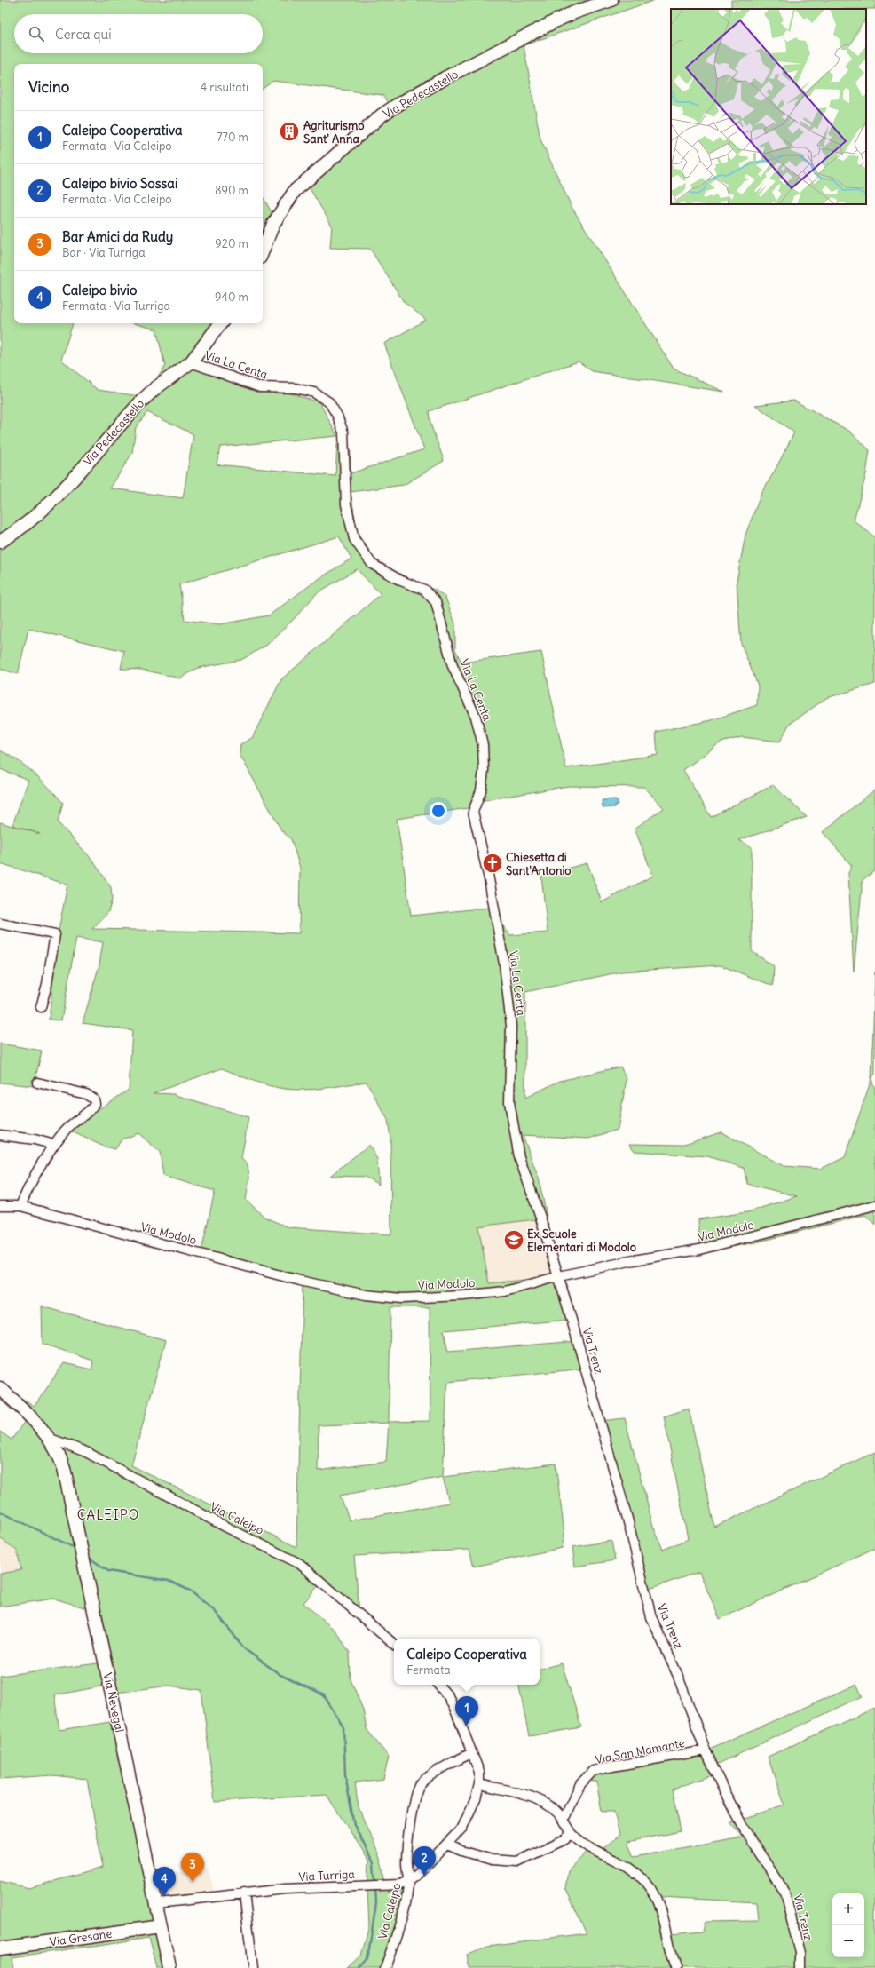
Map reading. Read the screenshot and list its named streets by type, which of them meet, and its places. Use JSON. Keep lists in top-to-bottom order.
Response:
{
  "streets": {
    "street": [
      "Via Pedecastello",
      "Via La Centa",
      "Via Modolo",
      "Via Trenz",
      "Via Caleipo",
      "Via Nevegal",
      "Via San Mamante",
      "Via Turriga",
      "Via Gresane"
    ]
  },
  "crossings": [
    ["Via Pedecastello", "Via La Centa"],
    ["Via La Centa", "Via Modolo"],
    ["Via La Centa", "Via Trenz"],
    ["Via Modolo", "Via Trenz"],
    ["Via Trenz", "Via San Mamante"],
    ["Via Caleipo", "Via Nevegal"],
    ["Via Caleipo", "Via Turriga"],
    ["Via Nevegal", "Via Turriga"],
    ["Via Nevegal", "Via Gresane"]
  ],
  "districts": ["CALEIPO"],
  "places": {
    "building": ["Agriturismo Sant' Anna"],
    "church": ["Chiesetta di Sant'Antonio"],
    "school or university": ["Ex Scuole Elementari di Modolo"]
  },
  "page": {
    "search": "Cerca qui",
    "heading": ["Vicino", "4 risultati"],
    "list": [
      {
        "mark": "1",
        "name": "Caleipo Cooperativa",
        "note": "Fermata · Via Caleipo",
        "value": "770 m"
      },
      {
        "mark": "2",
        "name": "Caleipo bivio Sossai",
        "note": "Fermata · Via Caleipo",
        "value": "890 m"
      },
      {
        "mark": "3",
        "name": "Bar Amici da Rudy",
        "note": "Bar · Via Turriga",
        "value": "920 m"
      },
      {
        "mark": "4",
        "name": "Caleipo bivio",
        "note": "Fermata · Via Turriga",
        "value": "940 m"
      }
    ],
    "popup": ["Caleipo Cooperativa", "Fermata"],
    "pins": [
      "1",
      "2",
      "3",
      "4"
    ],
    "map_buttons": ["+", "−"]
  }
}
